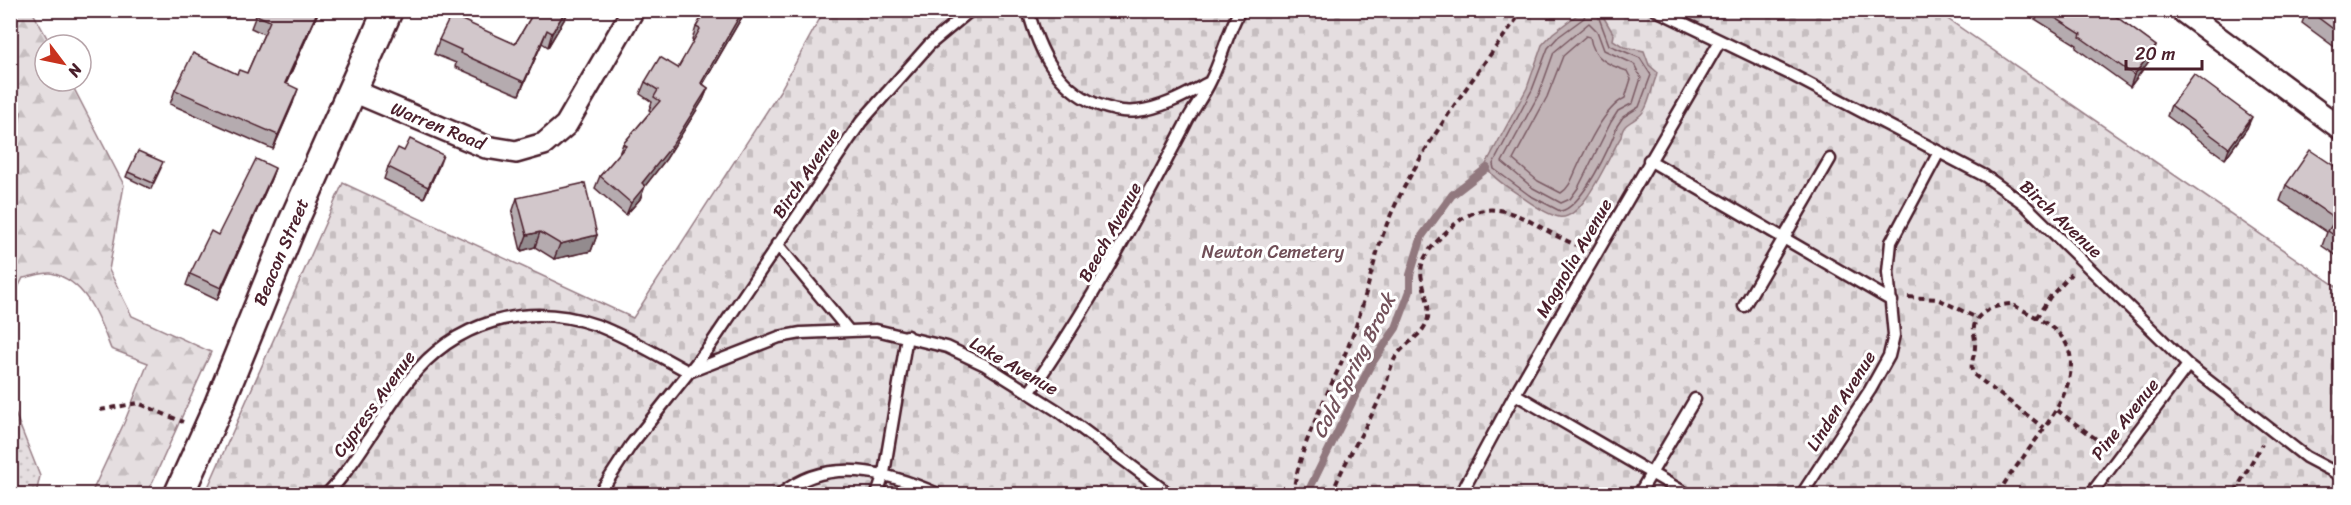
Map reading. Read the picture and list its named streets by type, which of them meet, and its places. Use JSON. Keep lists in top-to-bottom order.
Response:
{
  "streets": {
    "main road": ["Beacon Street"],
    "street": ["Warren Road"],
    "lane": [
      "Birch Avenue",
      "Beech Avenue",
      "Magnolia Avenue",
      "Lake Avenue",
      "Linden Avenue",
      "Cypress Avenue",
      "Pine Avenue"
    ]
  },
  "crossings": [
    ["Warren Road", "Beacon Street"],
    ["Birch Avenue", "Magnolia Avenue"],
    ["Birch Avenue", "Lake Avenue"],
    ["Birch Avenue", "Linden Avenue"],
    ["Birch Avenue", "Cypress Avenue"],
    ["Birch Avenue", "Pine Avenue"],
    ["Beech Avenue", "Lake Avenue"],
    ["Lake Avenue", "Cypress Avenue"]
  ],
  "water": ["Cold Spring Brook"],
  "parks": ["Newton Cemetery"],
  "scale_bar": "20 m",
  "north": "bottom right"
}
